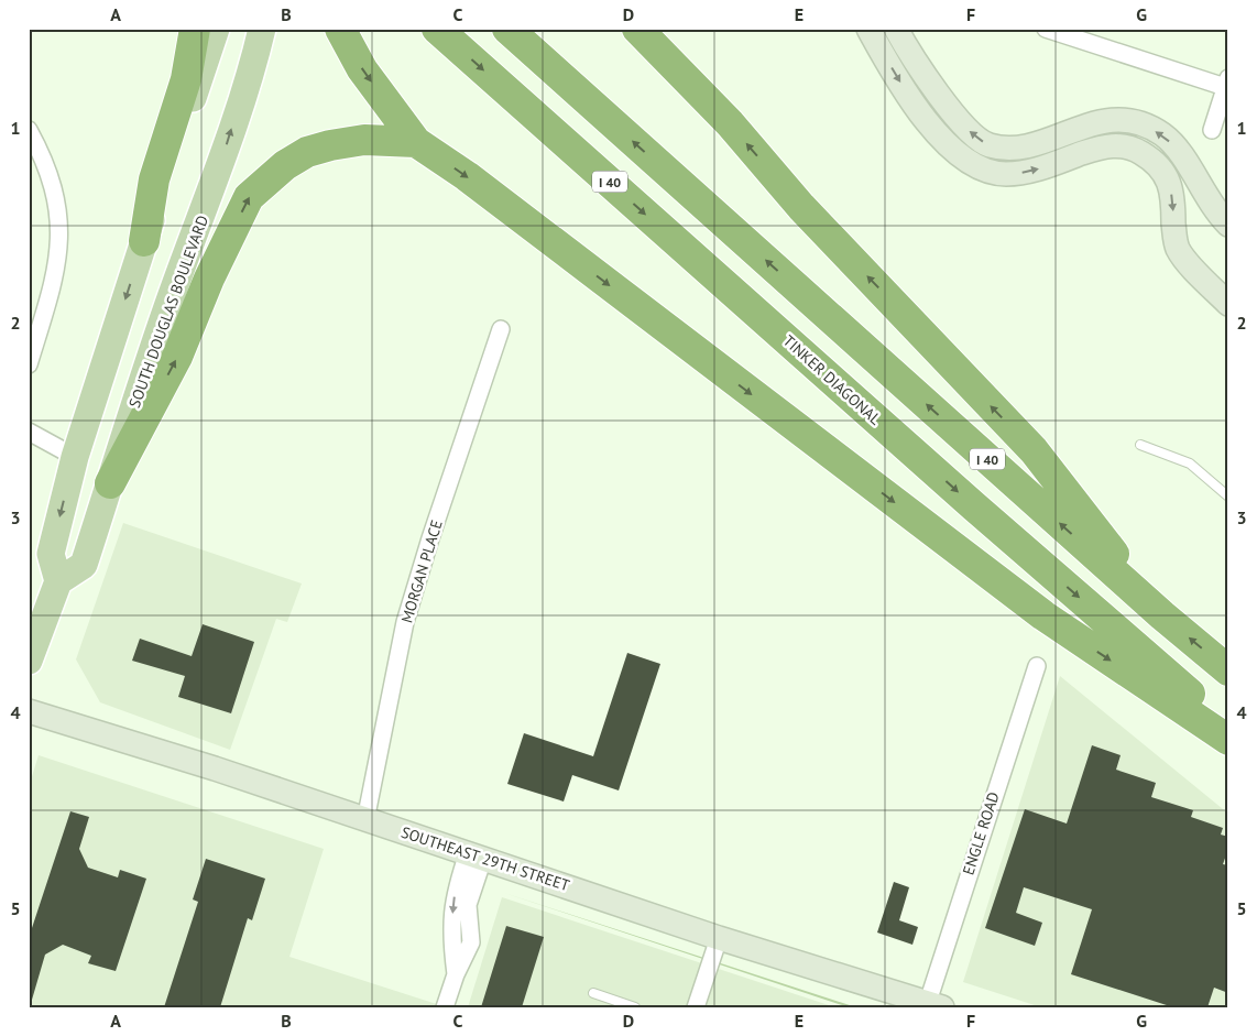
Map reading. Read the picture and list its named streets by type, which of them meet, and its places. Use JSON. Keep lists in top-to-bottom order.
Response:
{
  "streets": {
    "highway": ["I 40", "TINKER DIAGONAL"],
    "main road": ["SOUTH DOUGLAS BOULEVARD", "SOUTHEAST 29TH STREET"],
    "street": ["MORGAN PLACE", "ENGLE ROAD"]
  },
  "crossings": [
    ["MORGAN PLACE", "SOUTHEAST 29TH STREET"],
    ["ENGLE ROAD", "SOUTHEAST 29TH STREET"]
  ],
  "grid": {
    "columns": [
      "A",
      "B",
      "C",
      "D",
      "E",
      "F",
      "G"
    ],
    "rows": [
      "1",
      "2",
      "3",
      "4",
      "5"
    ]
  }
}
